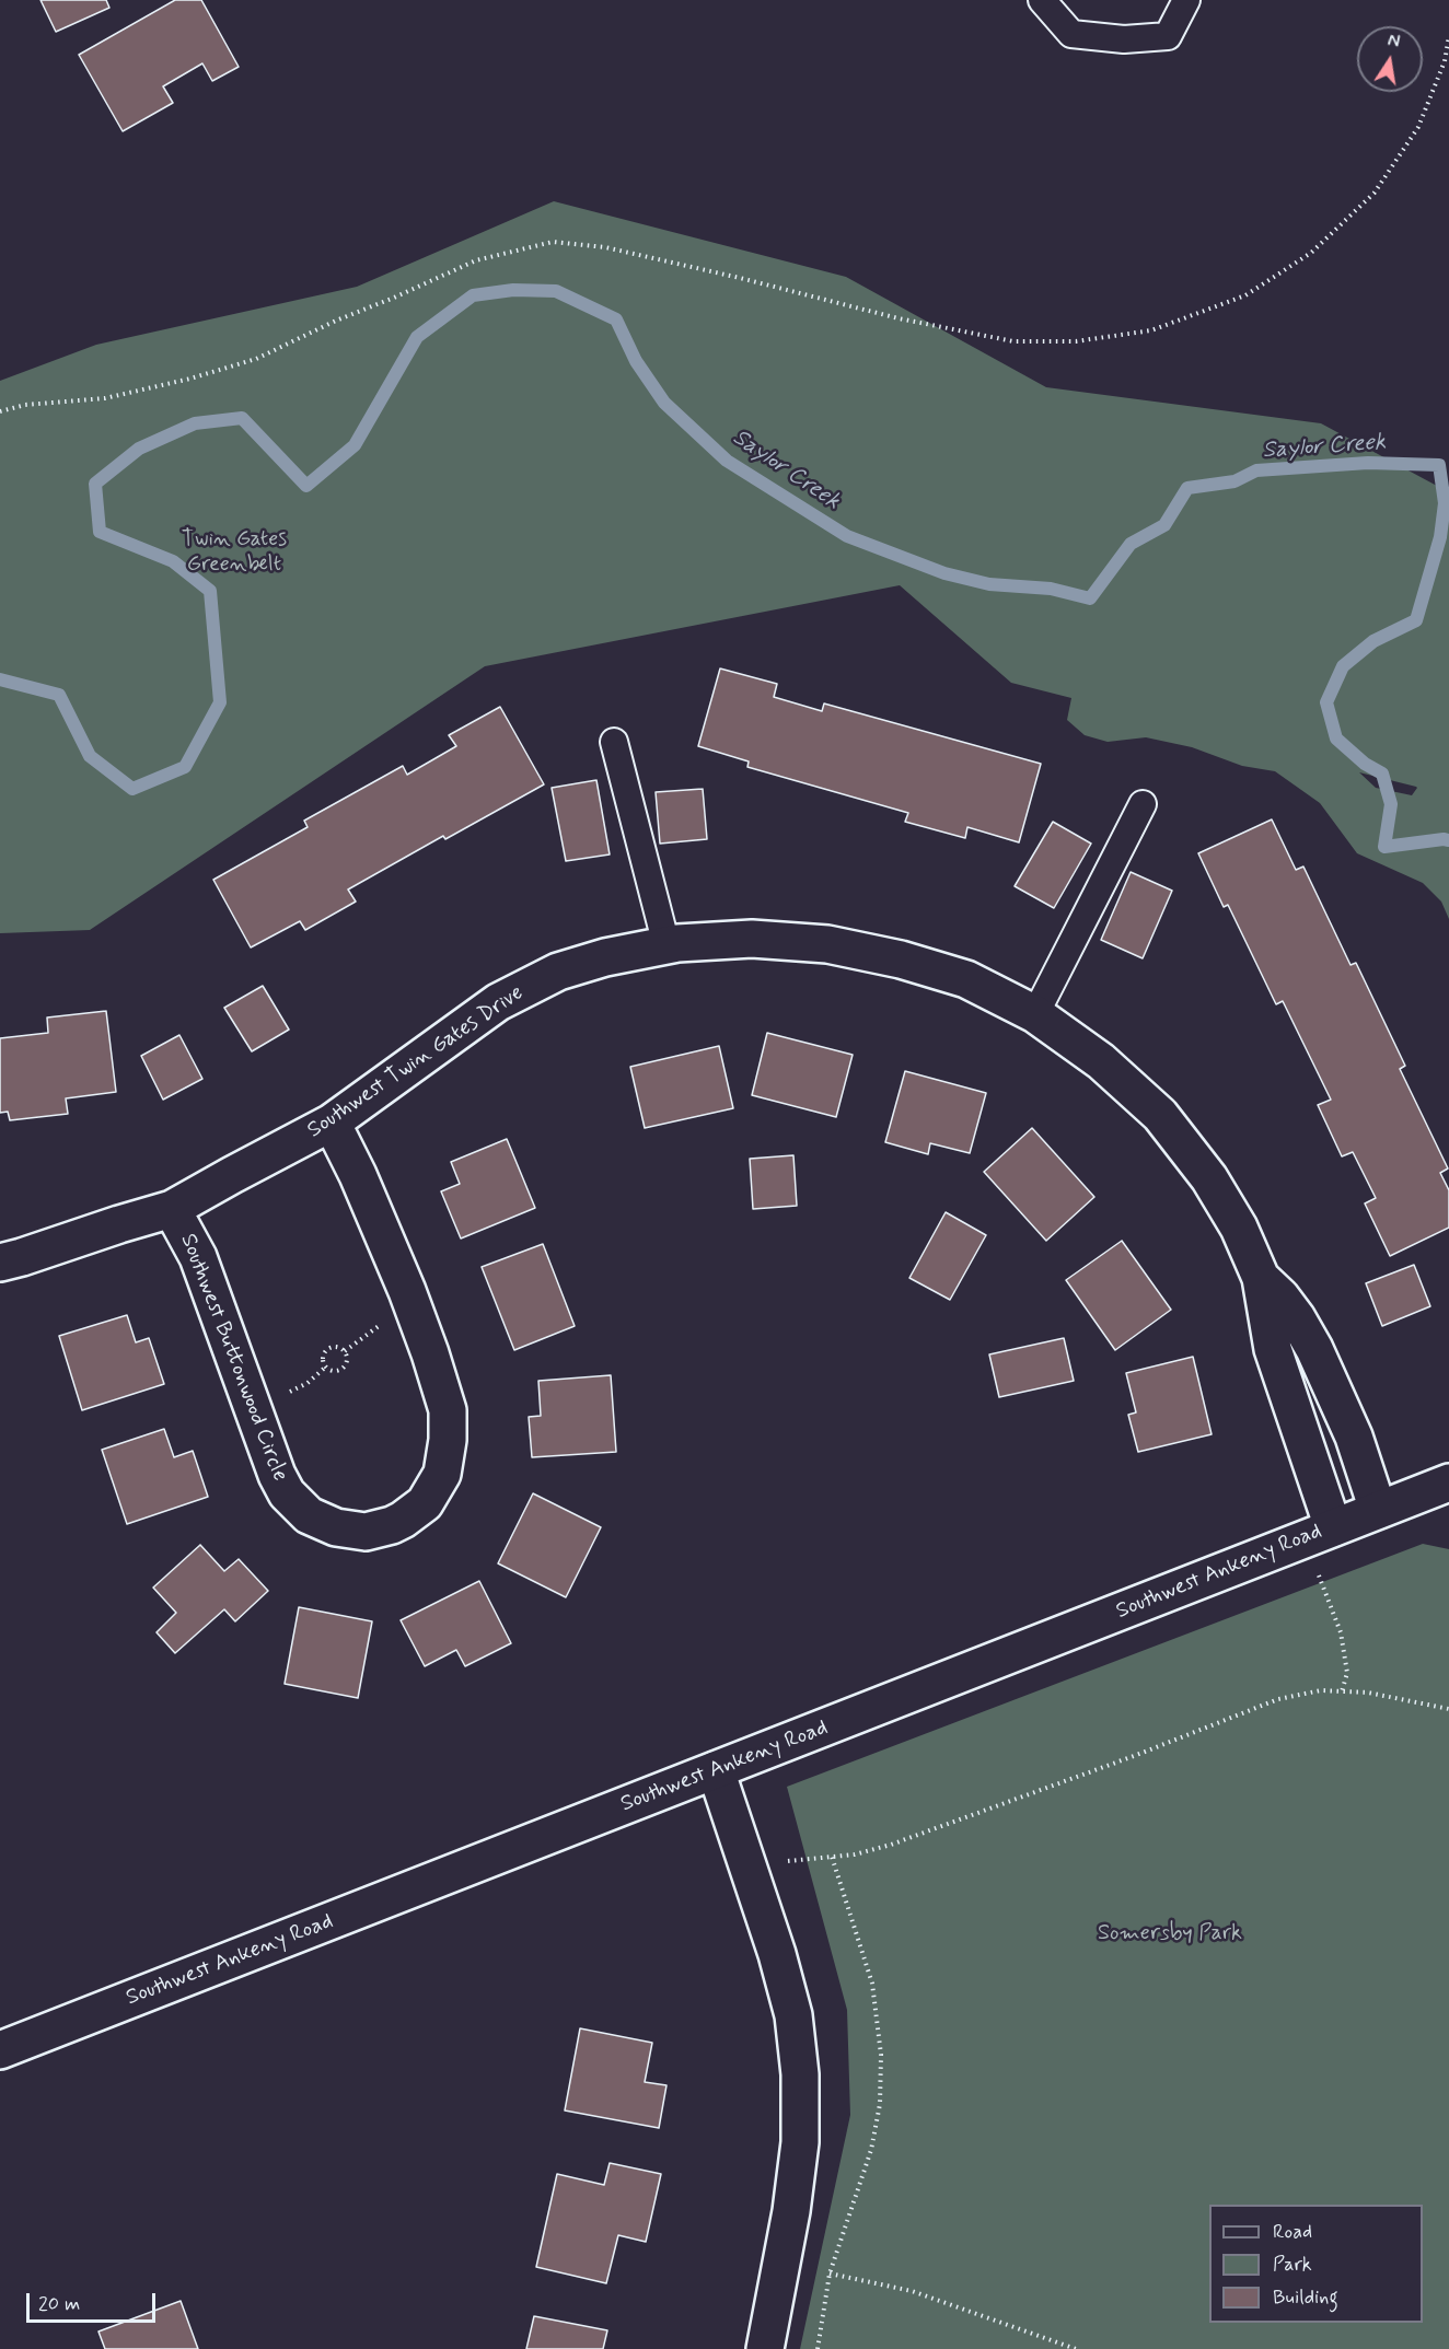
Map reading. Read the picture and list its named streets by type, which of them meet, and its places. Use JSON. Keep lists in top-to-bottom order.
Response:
{
  "streets": {
    "street": ["Southwest Twin Gates Drive", "Southwest Buttonwood Circle", "Southwest Ankeny Road"]
  },
  "crossings": [
    ["Southwest Twin Gates Drive", "Southwest Buttonwood Circle"],
    ["Southwest Twin Gates Drive", "Southwest Ankeny Road"]
  ],
  "water": ["Saylor Creek"],
  "parks": ["Twin Gates Greenbelt", "Somersby Park"],
  "legend": ["Road", "Park", "Building"],
  "scale_bar": "20 m",
  "north": "top"
}
